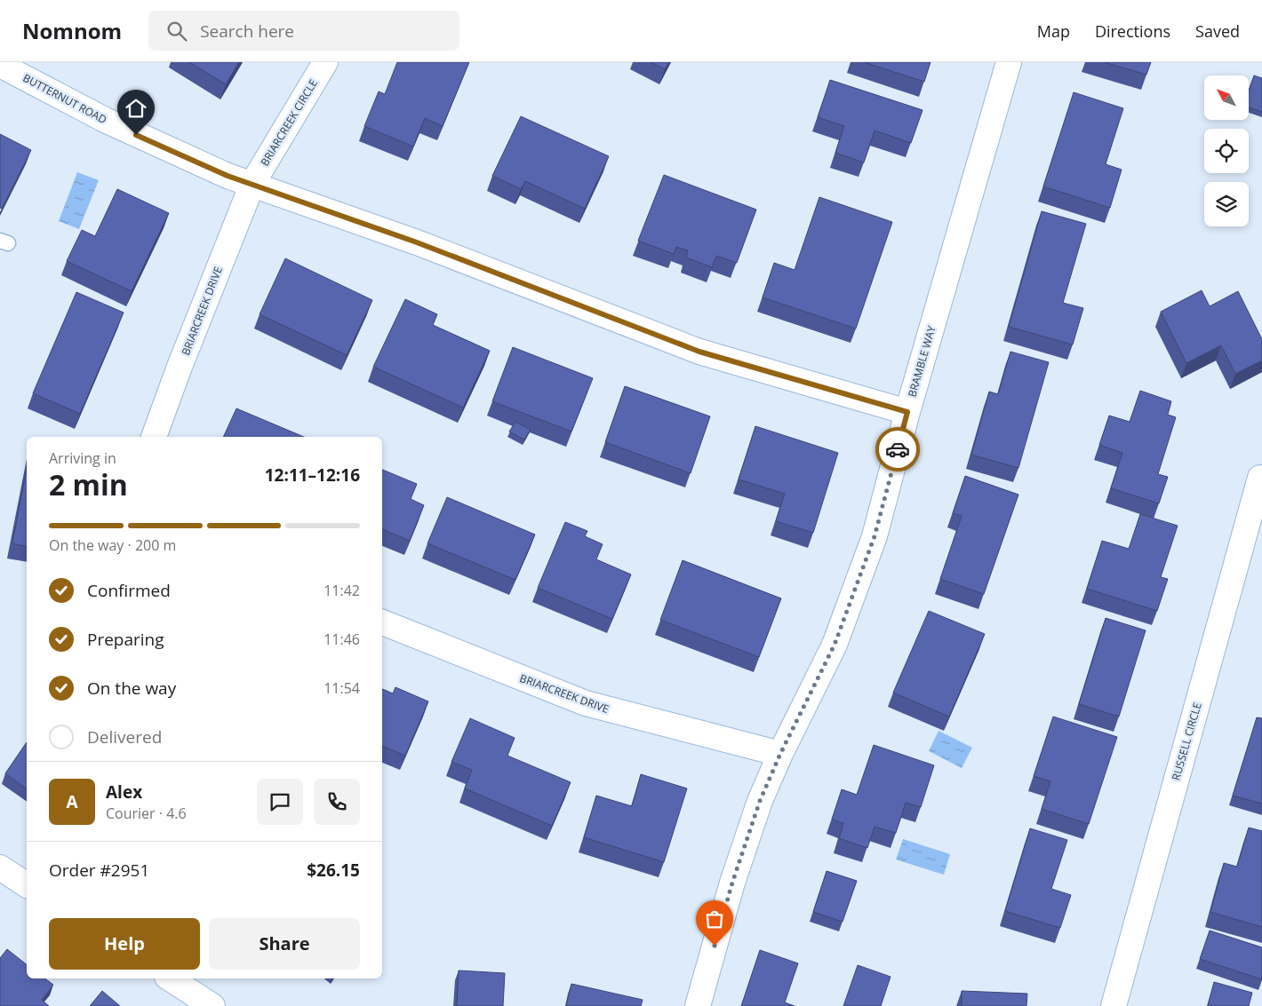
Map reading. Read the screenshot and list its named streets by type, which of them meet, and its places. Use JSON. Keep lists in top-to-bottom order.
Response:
{
  "streets": {
    "street": [
      "BUTTERNUT ROAD",
      "BRIARCREEK CIRCLE",
      "BRIARCREEK DRIVE",
      "BRAMBLE WAY",
      "RUSSELL CIRCLE"
    ]
  },
  "crossings": [
    ["BUTTERNUT ROAD", "BRIARCREEK CIRCLE"],
    ["BUTTERNUT ROAD", "BRIARCREEK DRIVE"],
    ["BUTTERNUT ROAD", "BRAMBLE WAY"],
    ["BRIARCREEK CIRCLE", "BRIARCREEK DRIVE"],
    ["BRIARCREEK DRIVE", "BRAMBLE WAY"]
  ],
  "north": "top left",
  "page": {
    "header": "Nomnom",
    "search": "Search here",
    "nav": ["Map", "Directions", "Saved"],
    "heading": ["2 min", "Arriving in", "12:11–12:16"],
    "panel": [
      "Alex",
      "Courier · 4.6",
      "Order #2951",
      "$26.15"
    ],
    "bar": "On the way · 200 m",
    "list": [
      ["Confirmed", "11:42"],
      ["Preparing", "11:46"],
      ["On the way", "11:54"],
      "Delivered"
    ],
    "round": "A",
    "buttons": ["Help", "Share"]
  }
}
